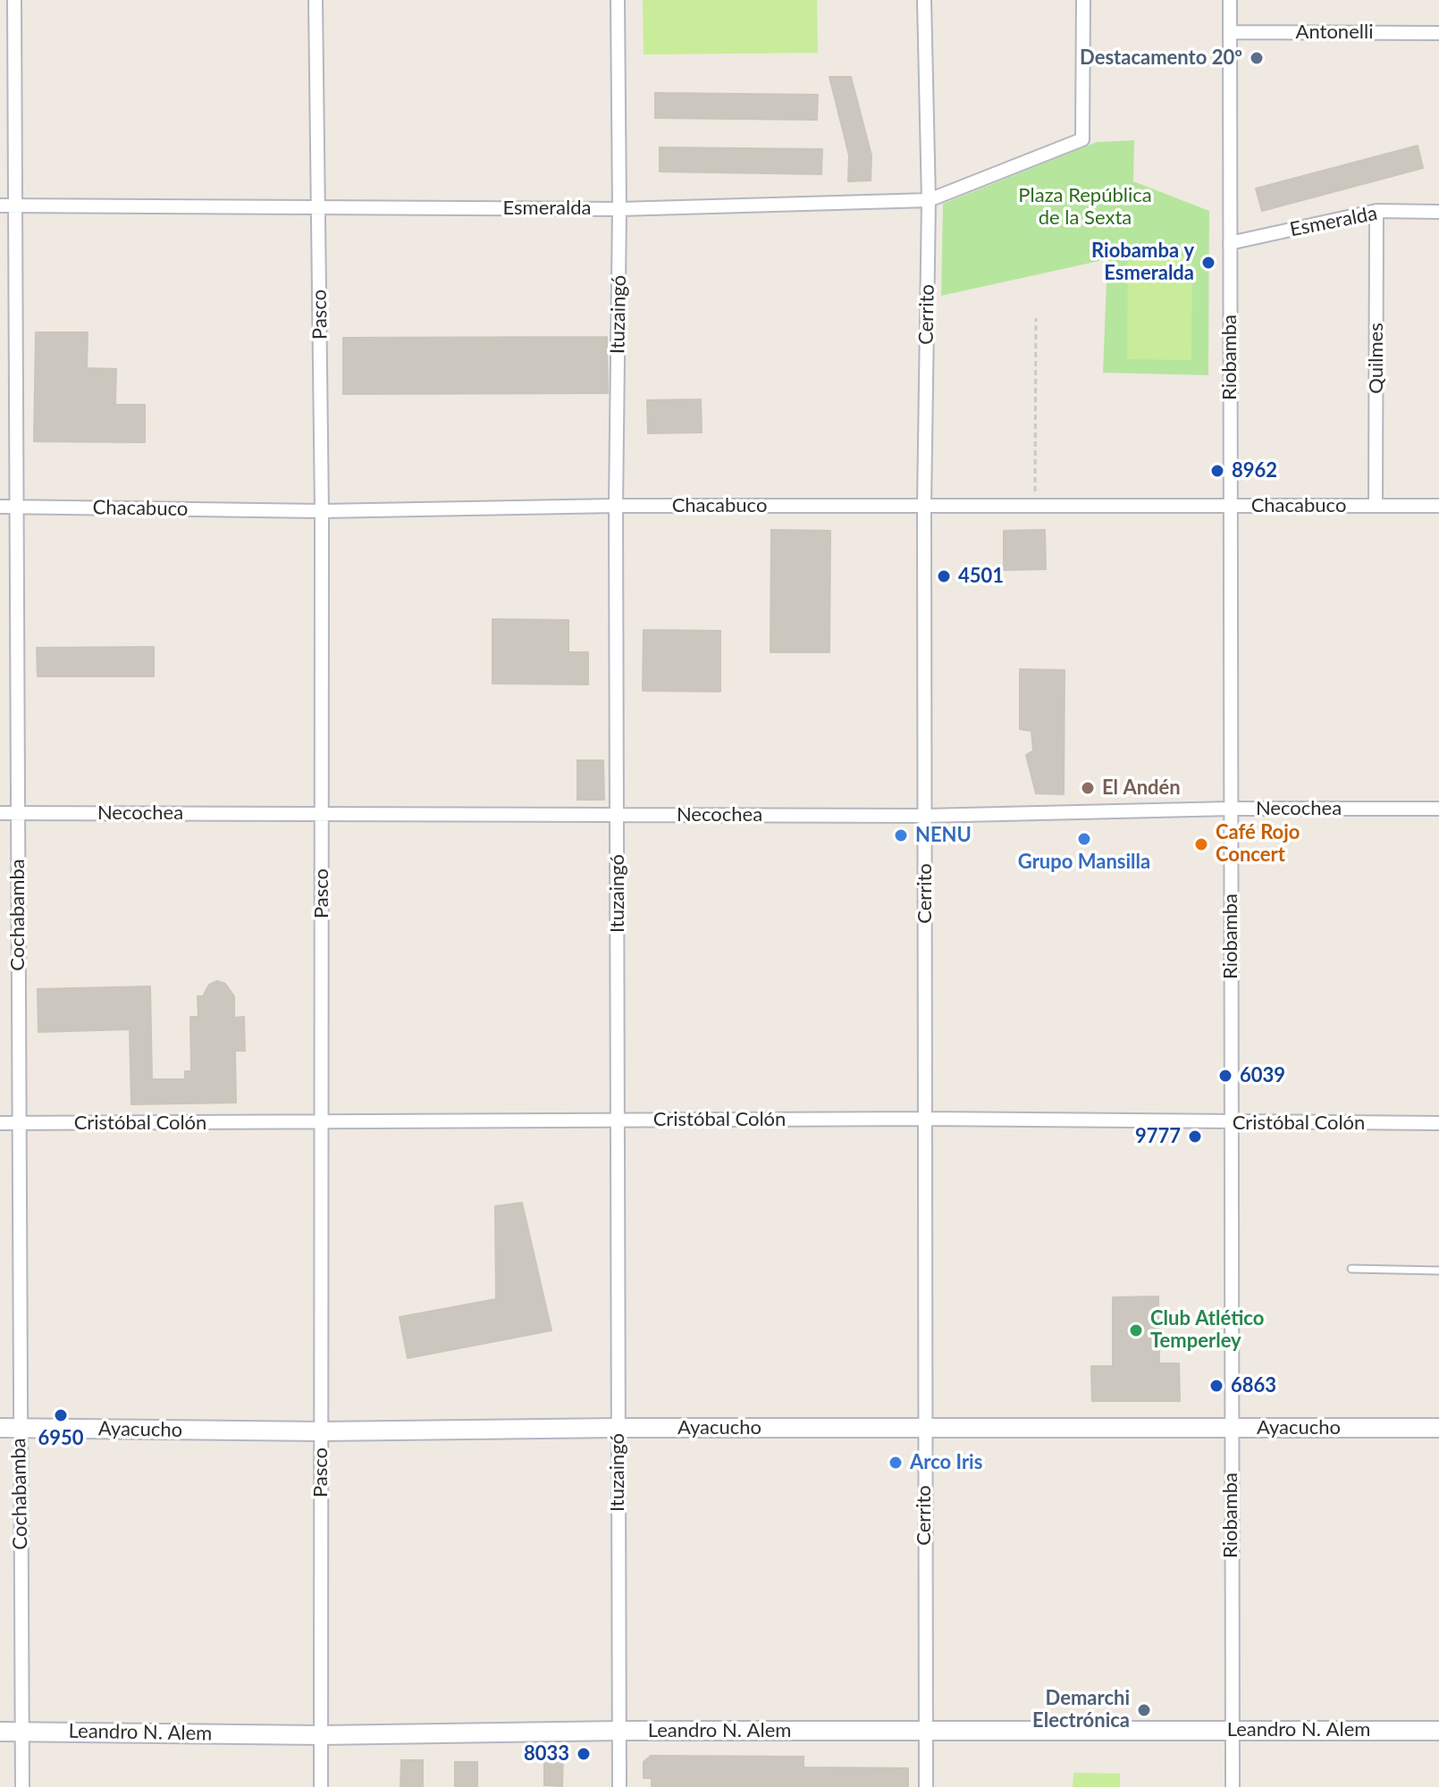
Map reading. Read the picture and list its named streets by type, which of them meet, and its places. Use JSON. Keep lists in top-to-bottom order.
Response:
{
  "streets": {
    "main road": ["Ayacucho", "Leandro N. Alem"],
    "street": [
      "Antonelli",
      "Esmeralda",
      "Pasco",
      "Ituzaingó",
      "Cerrito",
      "Riobamba",
      "Quilmes",
      "Chacabuco",
      "Necochea",
      "Cochabamba",
      "Cristóbal Colón"
    ]
  },
  "crossings": [
    ["Antonelli", "Riobamba"],
    ["Esmeralda", "Pasco"],
    ["Esmeralda", "Ituzaingó"],
    ["Esmeralda", "Cerrito"],
    ["Esmeralda", "Riobamba"],
    ["Esmeralda", "Quilmes"],
    ["Esmeralda", "Cochabamba"],
    ["Pasco", "Chacabuco"],
    ["Pasco", "Necochea"],
    ["Pasco", "Cristóbal Colón"],
    ["Pasco", "Ayacucho"],
    ["Pasco", "Leandro N. Alem"],
    ["Ituzaingó", "Chacabuco"],
    ["Ituzaingó", "Necochea"],
    ["Ituzaingó", "Cristóbal Colón"],
    ["Ituzaingó", "Ayacucho"],
    ["Ituzaingó", "Leandro N. Alem"],
    ["Cerrito", "Chacabuco"],
    ["Cerrito", "Necochea"],
    ["Cerrito", "Cristóbal Colón"],
    ["Cerrito", "Ayacucho"],
    ["Cerrito", "Leandro N. Alem"],
    ["Riobamba", "Chacabuco"],
    ["Riobamba", "Necochea"],
    ["Riobamba", "Cristóbal Colón"],
    ["Riobamba", "Ayacucho"],
    ["Riobamba", "Leandro N. Alem"],
    ["Quilmes", "Chacabuco"],
    ["Chacabuco", "Cochabamba"],
    ["Necochea", "Cochabamba"],
    ["Cochabamba", "Cristóbal Colón"],
    ["Cochabamba", "Ayacucho"],
    ["Cochabamba", "Leandro N. Alem"]
  ],
  "parks": ["Plaza República de la Sexta"],
  "places": [
    "Destacamento 20º",
    "Riobamba y Esmeralda",
    "8962",
    "4501",
    "El Andén",
    "NENU",
    "Grupo Mansilla",
    "Café Rojo Concert",
    "6039",
    "9777",
    "Club Atlético Temperley",
    "6863",
    "6950",
    "Arco Iris",
    "Demarchi Electrónica",
    "8033"
  ]
}
